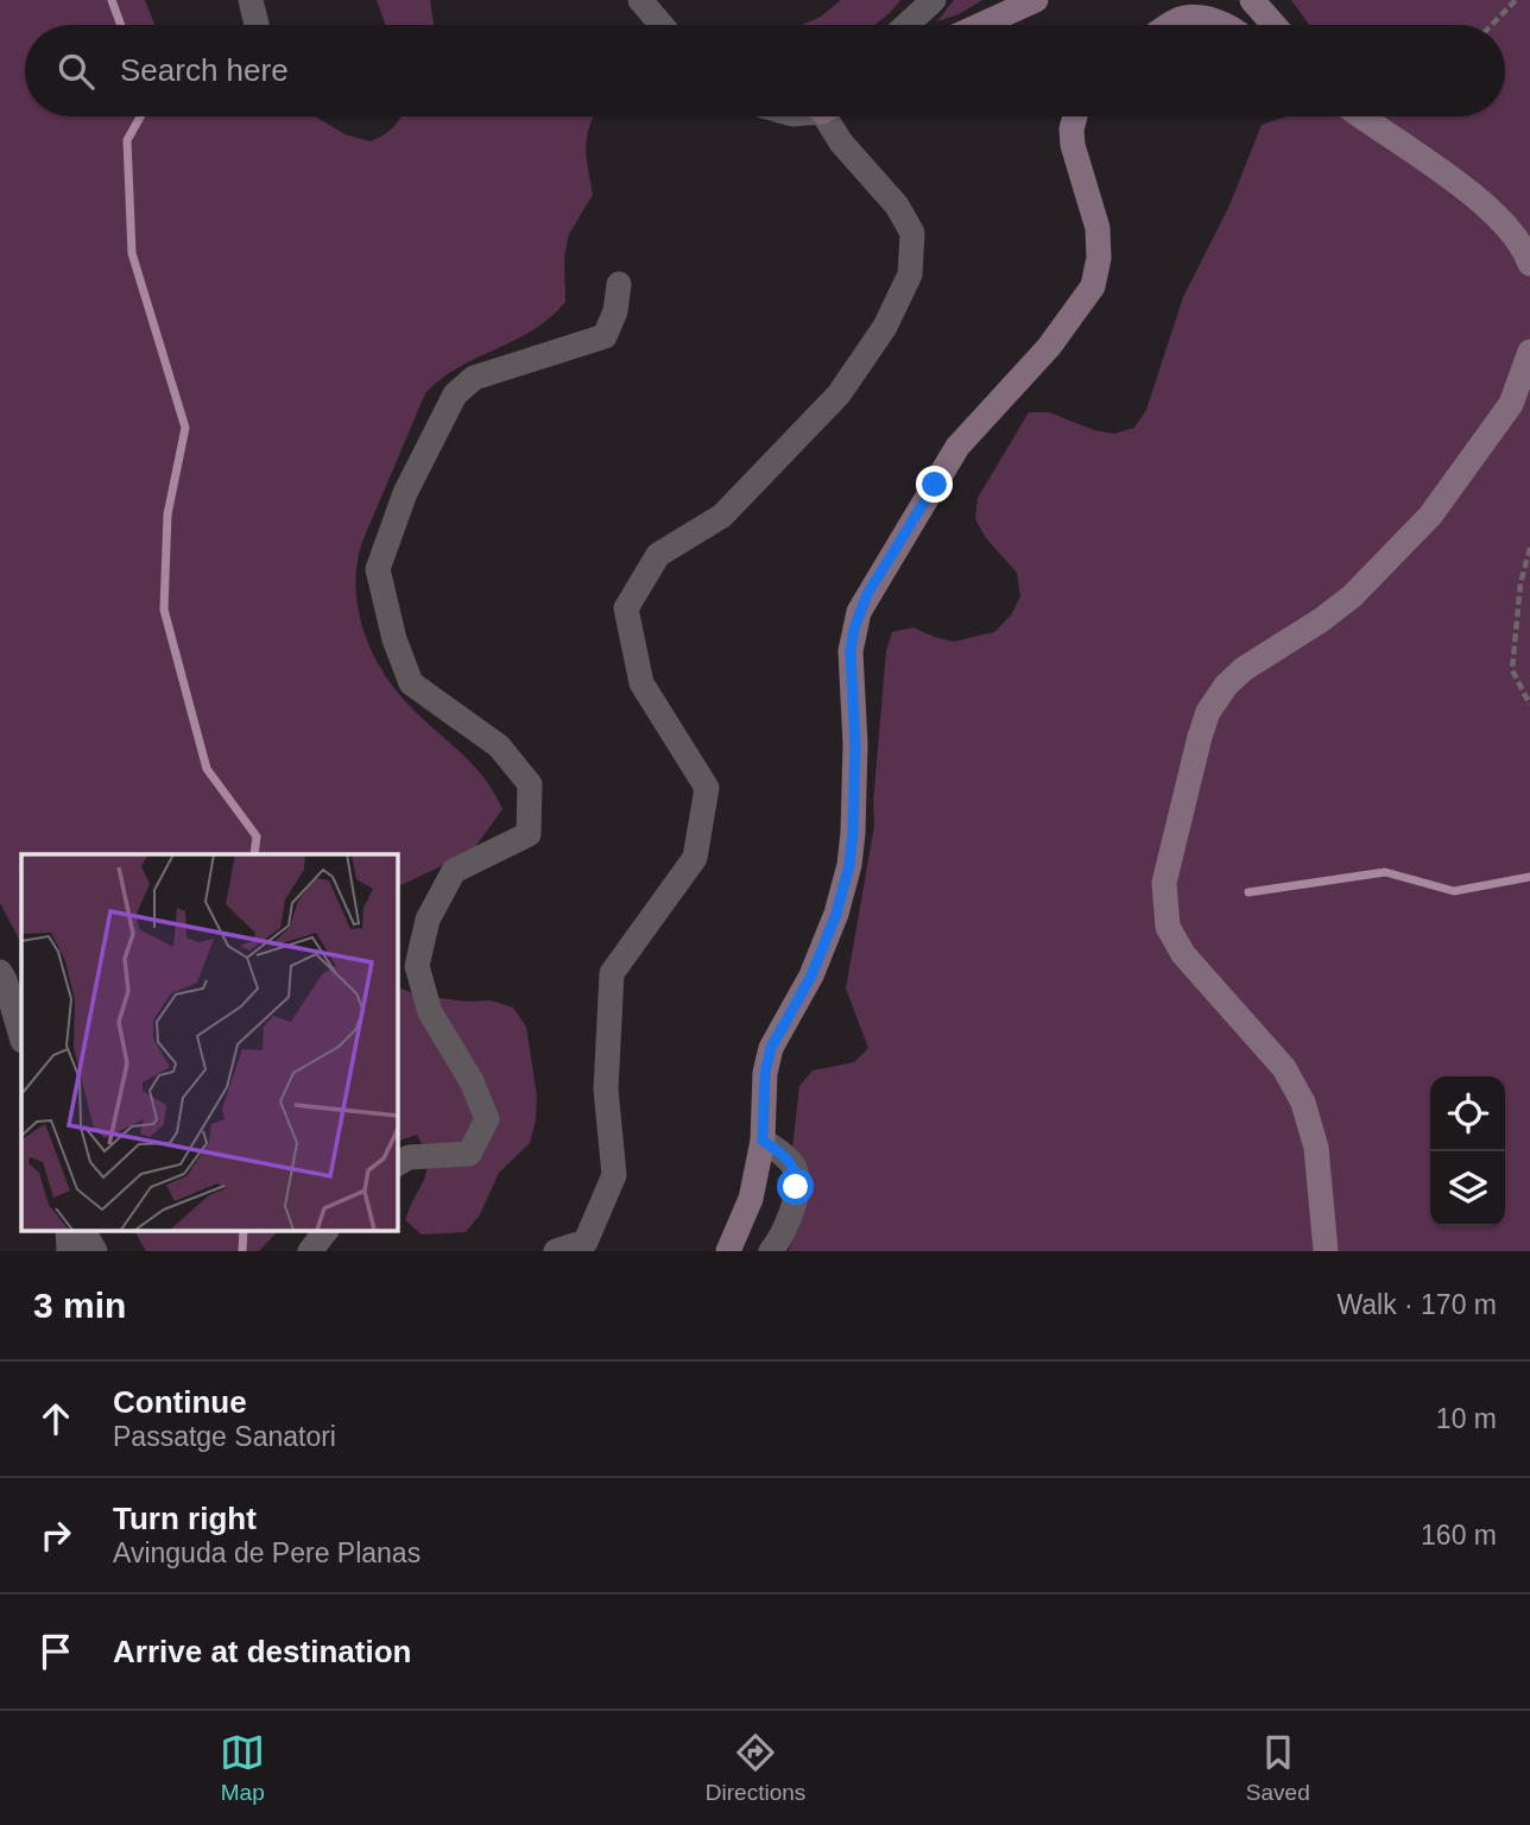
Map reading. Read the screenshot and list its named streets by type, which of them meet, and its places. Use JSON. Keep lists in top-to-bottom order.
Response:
{
  "page": {
    "search": "Search here",
    "heading": ["3 min", "Walk · 170 m"],
    "list": [
      ["Continue", "Passatge Sanatori", "10 m"],
      ["Turn right", "Avinguda de Pere Planas", "160 m"],
      "Arrive at destination"
    ],
    "nav": ["Map", "Directions", "Saved"]
  }
}
